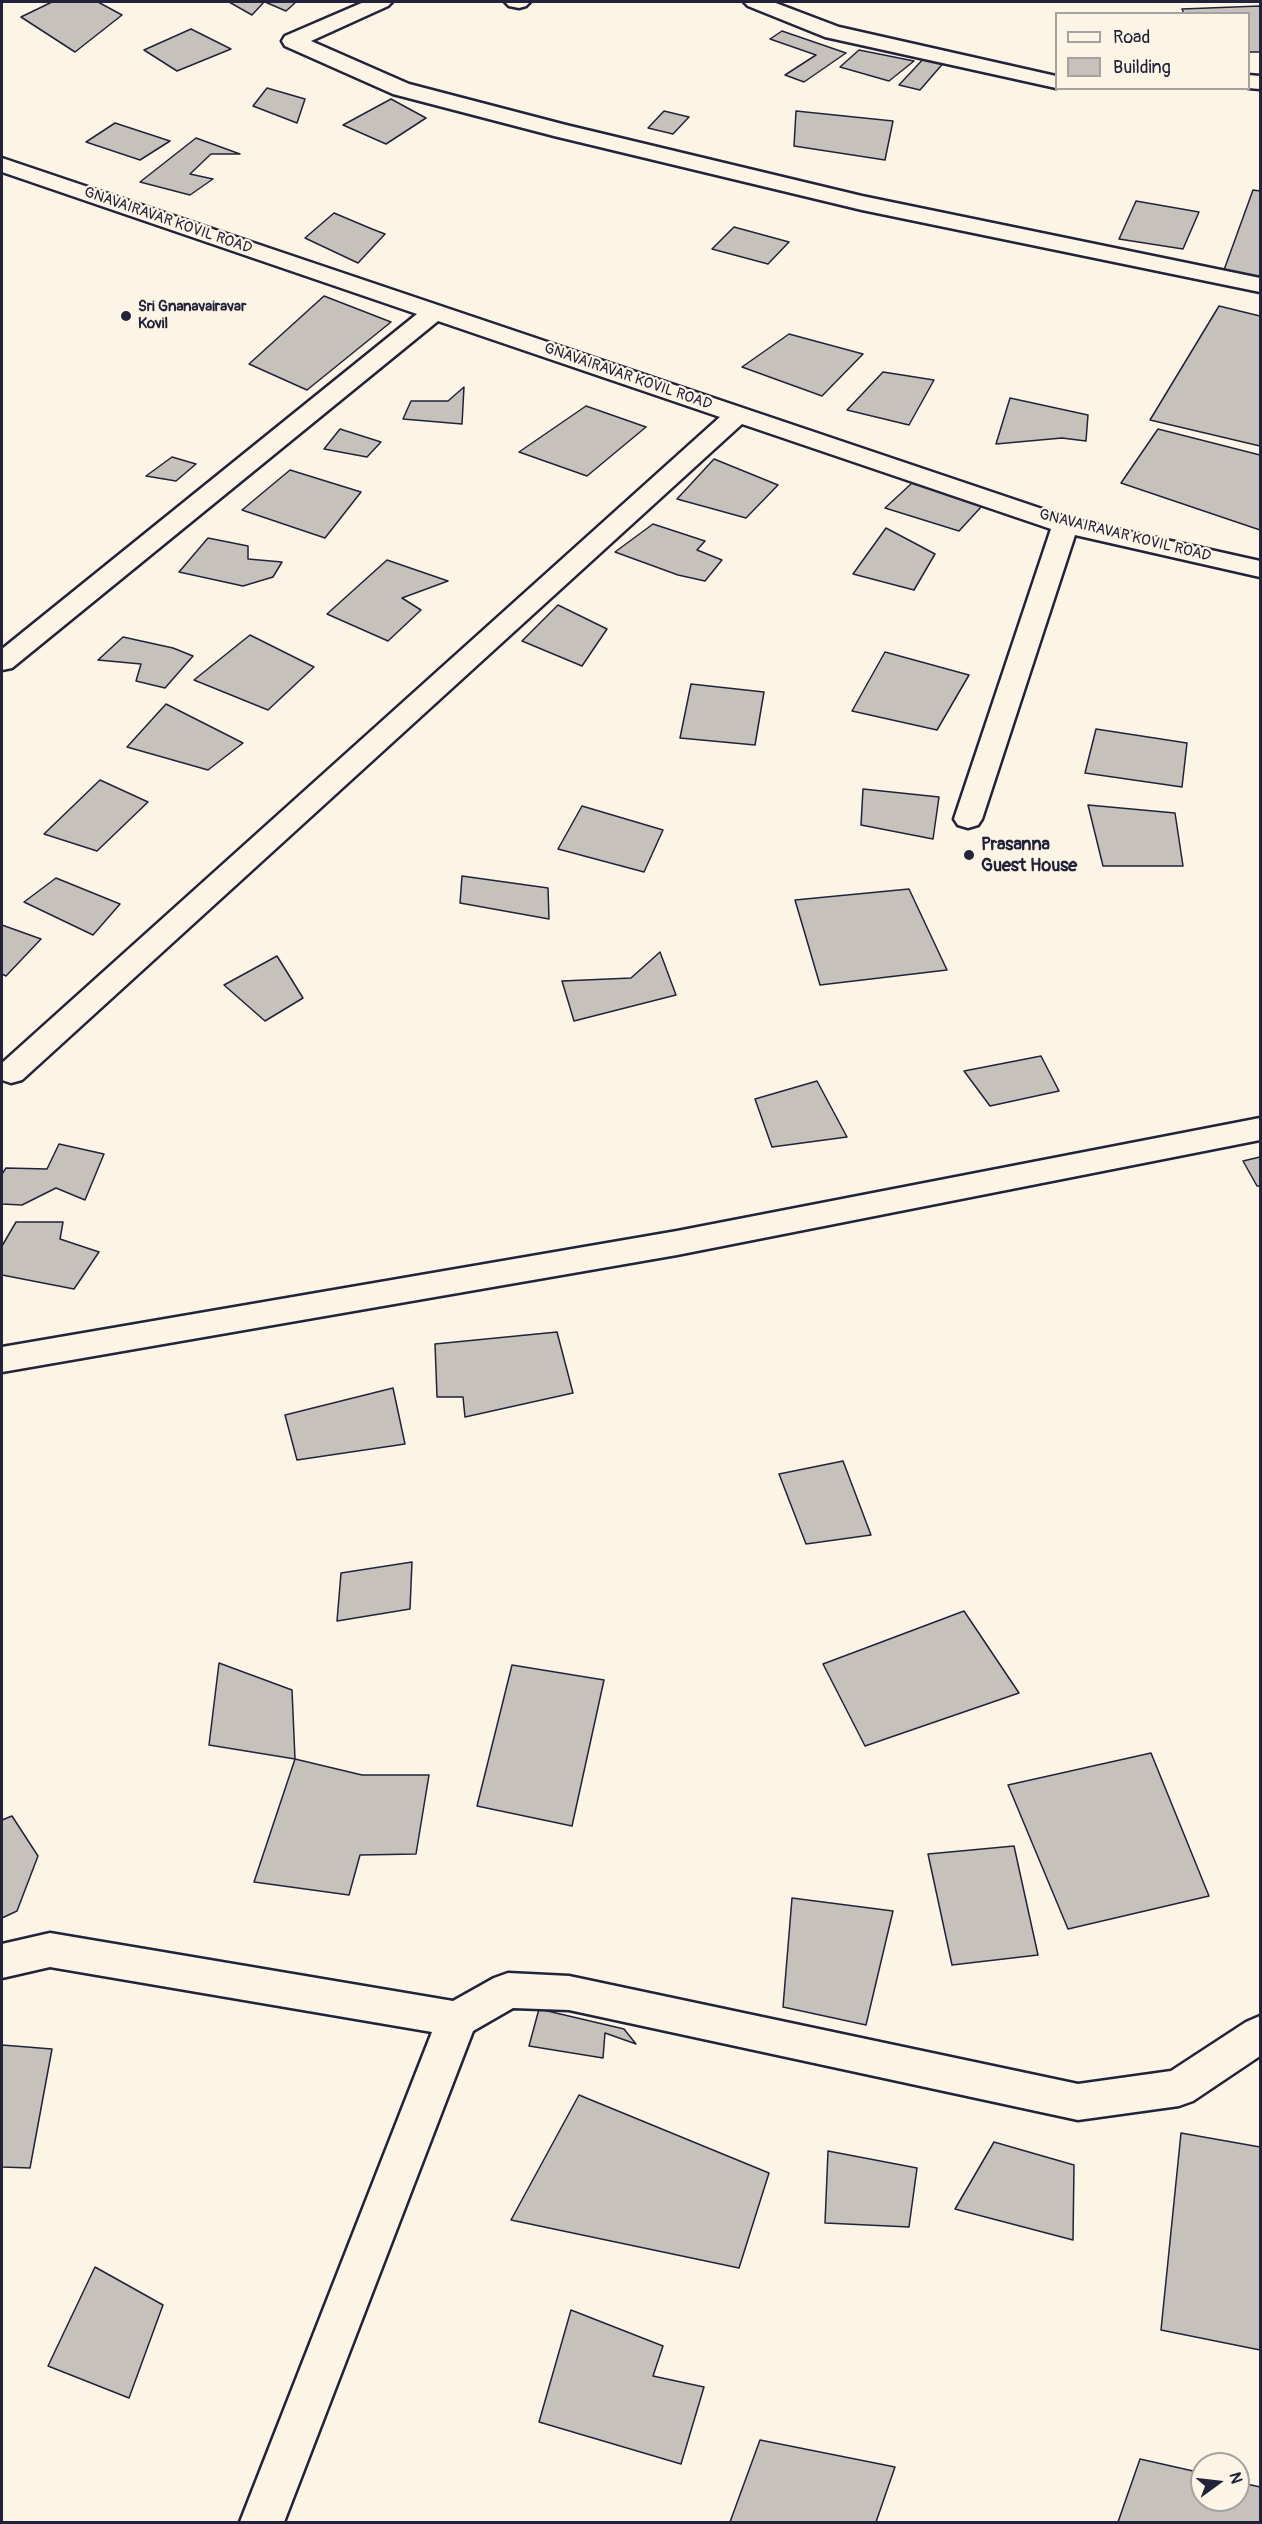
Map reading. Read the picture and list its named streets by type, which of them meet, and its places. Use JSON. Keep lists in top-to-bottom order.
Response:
{
  "streets": {
    "street": ["GNAVAIRAVAR KOVIL ROAD"]
  },
  "places": ["Sri Gnanavairavar Kovil", "Prasanna Guest House"],
  "legend": ["Road", "Building"],
  "north": "right"
}
